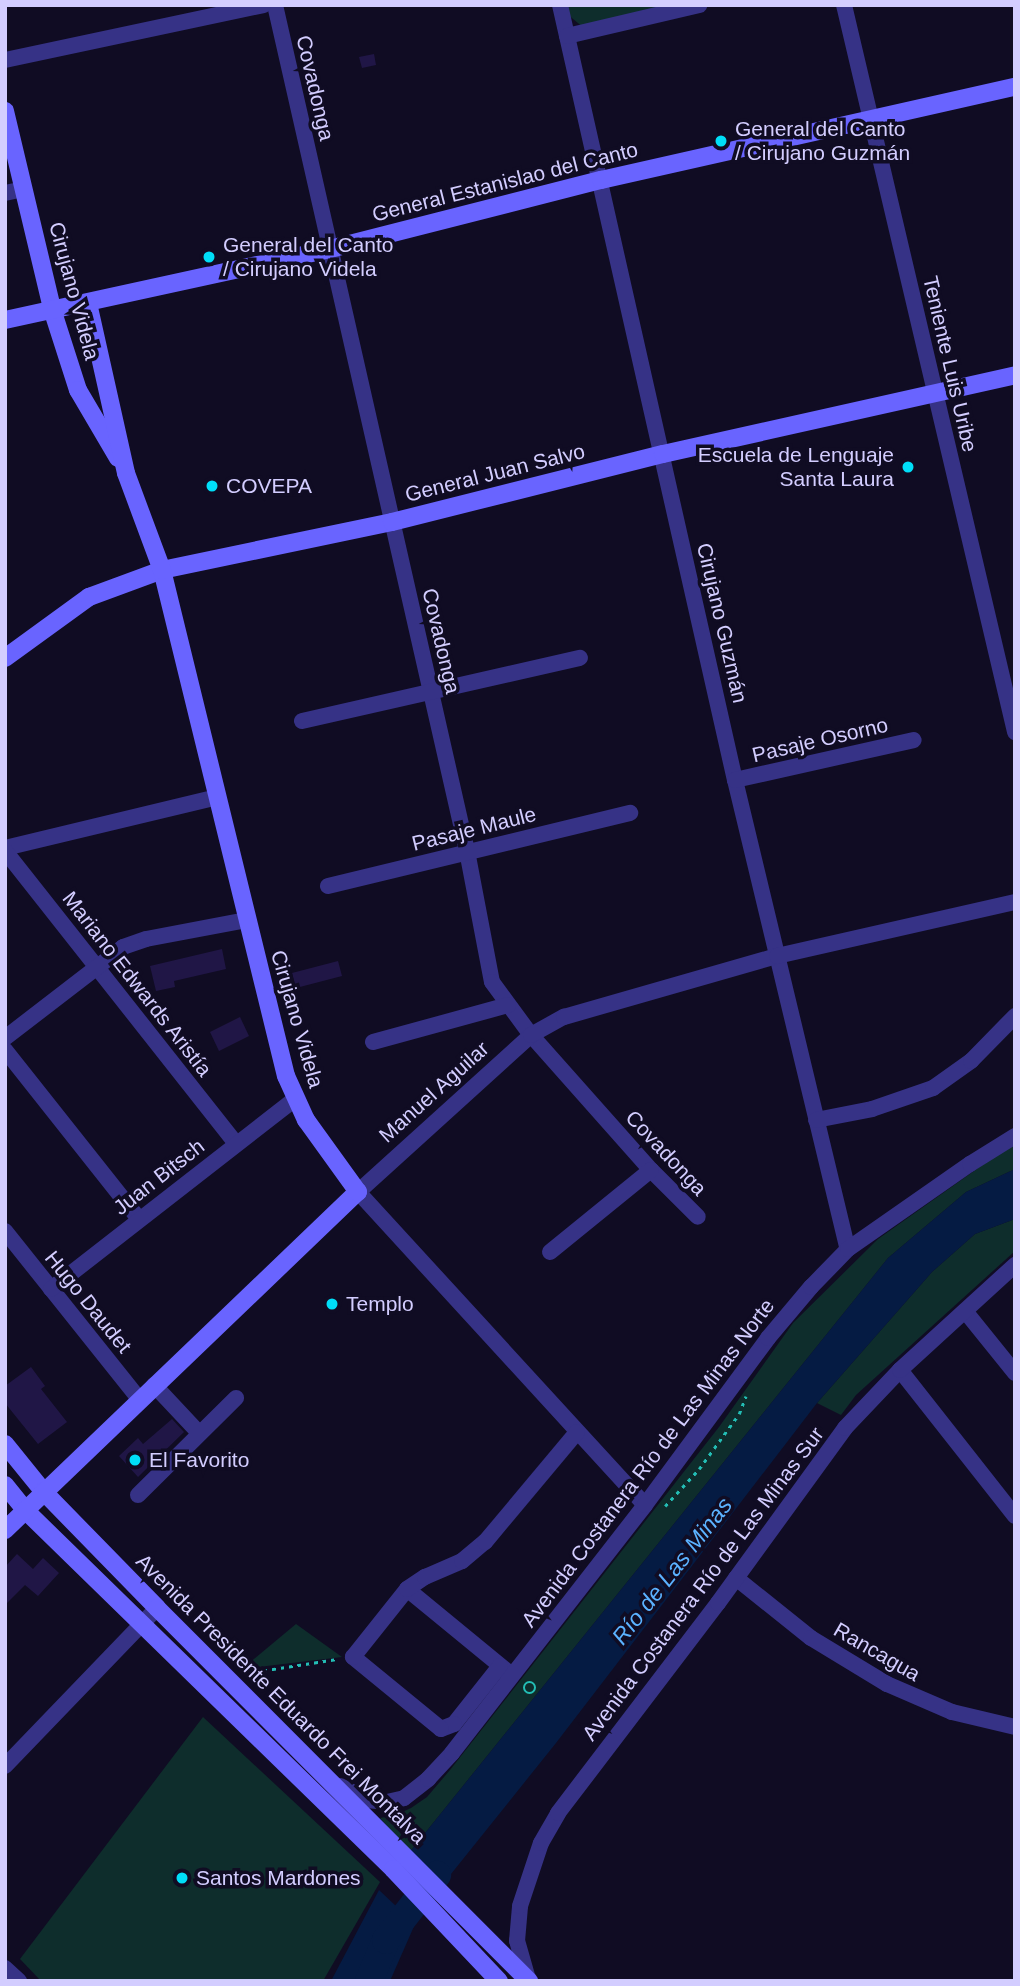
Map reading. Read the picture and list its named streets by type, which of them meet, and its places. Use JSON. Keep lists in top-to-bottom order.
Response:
{
  "streets": {
    "street": [
      "Covadonga",
      "General Estanislao del Canto",
      "Cirujano Videla",
      "Teniente Luis Uribe",
      "General Juan Salvo",
      "Cirujano Guzmán",
      "Pasaje Osorno",
      "Pasaje Maule",
      "Mariano Edwards Aristía",
      "Manuel Aguilar",
      "Juan Bitsch",
      "Hugo Daudet",
      "Avenida Costanera Río de Las Minas Norte",
      "Avenida Costanera Río de Las Minas Sur",
      "Rancagua",
      "Avenida Presidente Eduardo Frei Montalva"
    ]
  },
  "crossings": [
    ["Covadonga", "General Estanislao del Canto"],
    ["Covadonga", "General Juan Salvo"],
    ["Covadonga", "Pasaje Maule"],
    ["Covadonga", "Manuel Aguilar"],
    ["General Estanislao del Canto", "Cirujano Videla"],
    ["General Estanislao del Canto", "Teniente Luis Uribe"],
    ["General Estanislao del Canto", "Cirujano Guzmán"],
    ["Cirujano Videla", "General Juan Salvo"],
    ["Cirujano Videla", "Manuel Aguilar"],
    ["Cirujano Videla", "Juan Bitsch"],
    ["Cirujano Videla", "Avenida Costanera Río de Las Minas Norte"],
    ["Teniente Luis Uribe", "General Juan Salvo"],
    ["General Juan Salvo", "Cirujano Guzmán"],
    ["Cirujano Guzmán", "Pasaje Osorno"],
    ["Cirujano Guzmán", "Manuel Aguilar"],
    ["Cirujano Guzmán", "Avenida Costanera Río de Las Minas Norte"],
    ["Mariano Edwards Aristía", "Juan Bitsch"],
    ["Manuel Aguilar", "Hugo Daudet"],
    ["Manuel Aguilar", "Avenida Presidente Eduardo Frei Montalva"],
    ["Juan Bitsch", "Hugo Daudet"],
    ["Avenida Costanera Río de Las Minas Norte", "Avenida Presidente Eduardo Frei Montalva"],
    ["Avenida Costanera Río de Las Minas Sur", "Rancagua"],
    ["Avenida Costanera Río de Las Minas Sur", "Avenida Presidente Eduardo Frei Montalva"]
  ],
  "water": ["Río de Las Minas"],
  "places": [
    "General del Canto / Cirujano Guzmán",
    "General del Canto / Cirujano Videla",
    "Escuela de Lenguaje Santa Laura",
    "COVEPA",
    "Templo",
    "El Favorito",
    "Santos Mardones"
  ]
}
